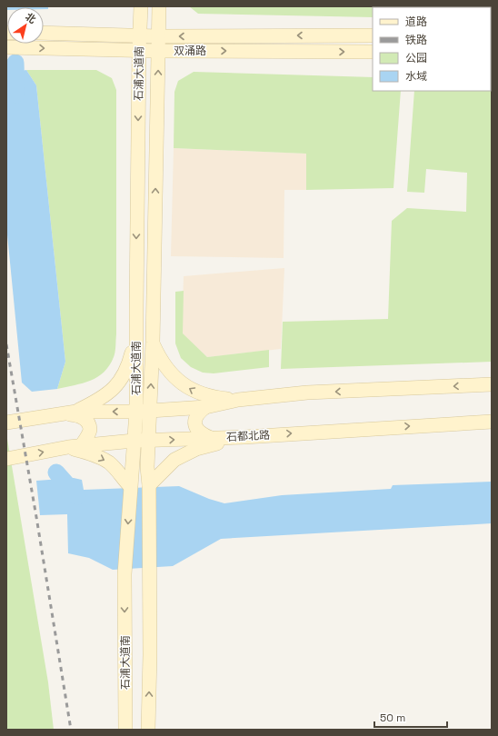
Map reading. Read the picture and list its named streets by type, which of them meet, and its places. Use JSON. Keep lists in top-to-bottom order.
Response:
{
  "streets": {
    "main road": ["双涌路", "石浦大道南", "石都北路"]
  },
  "crossings": [
    ["双涌路", "石浦大道南"],
    ["石浦大道南", "石都北路"]
  ],
  "legend": [
    "道路",
    "铁路",
    "公园",
    "水域"
  ],
  "scale_bar": "50 m",
  "north": "top right"
}
